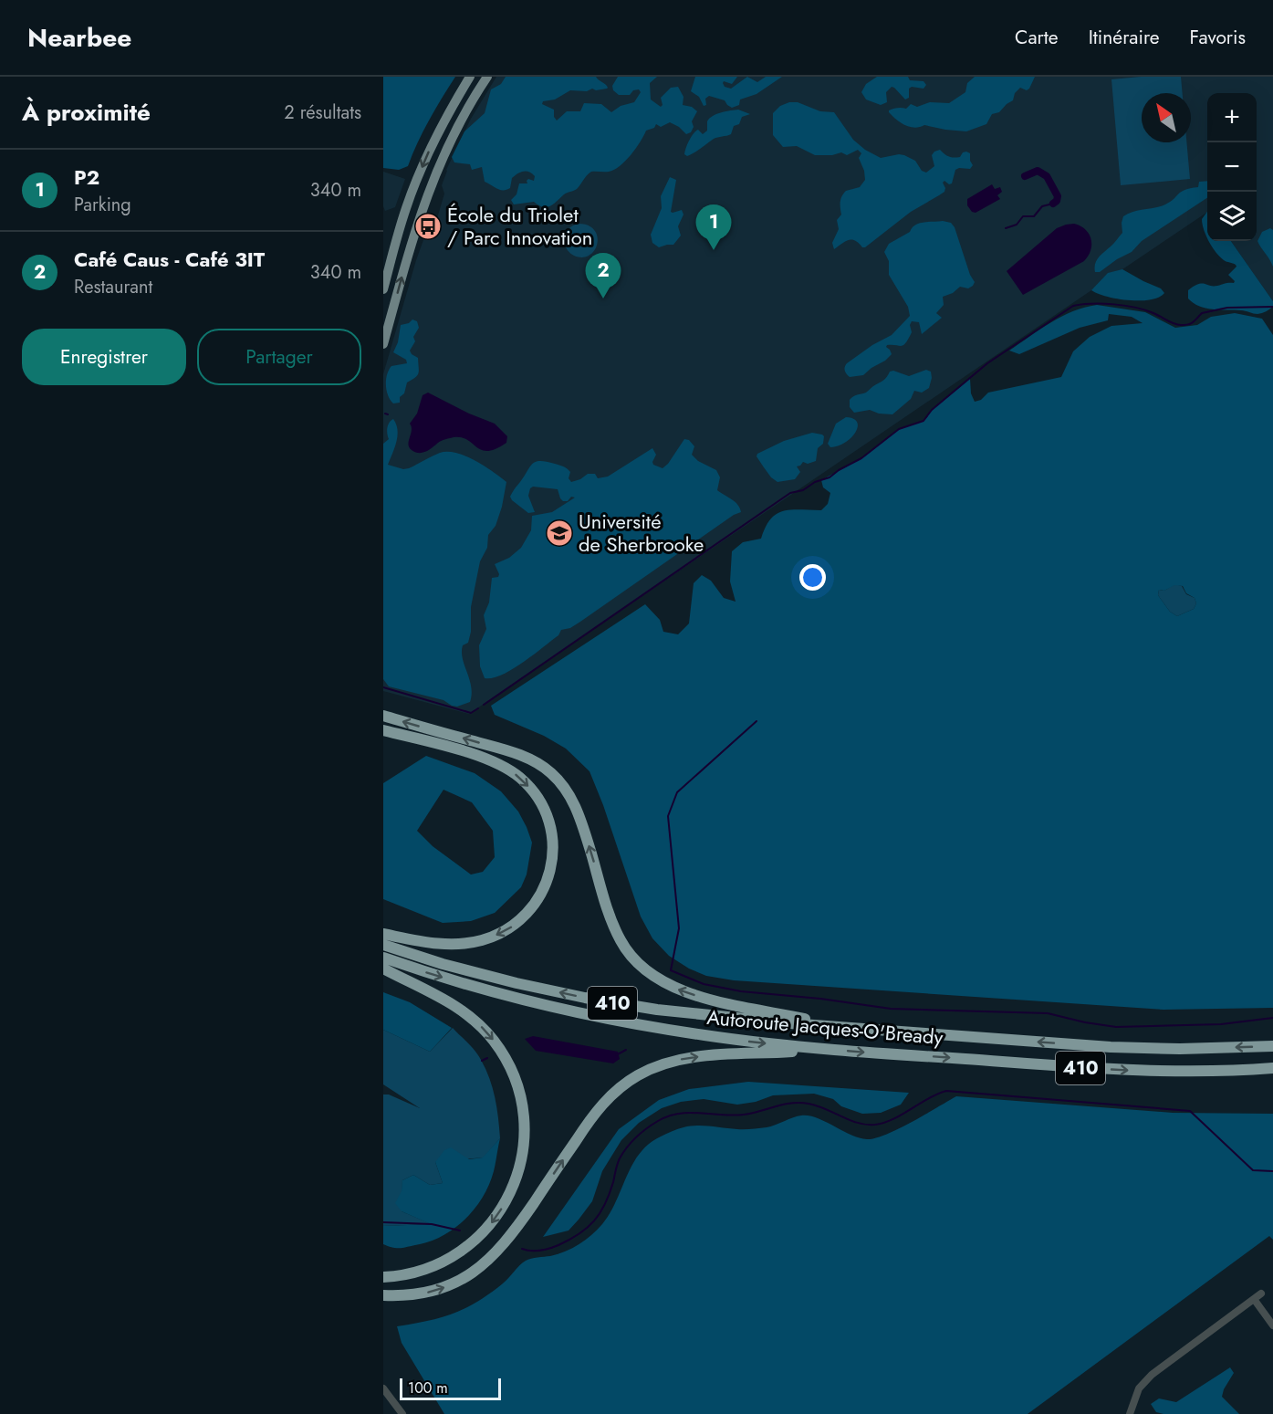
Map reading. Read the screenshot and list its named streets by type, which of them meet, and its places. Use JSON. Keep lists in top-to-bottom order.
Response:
{
  "streets": {
    "highway": ["410", "Autoroute Jacques-O'Bready"]
  },
  "places": {
    "bus stop": ["École du Triolet / Parc Innovation"],
    "school or university": ["Université de Sherbrooke"]
  },
  "scale_bar": "100 m",
  "north": "top left",
  "page": {
    "header": "Nearbee",
    "nav": ["Carte", "Itinéraire", "Favoris"],
    "heading": ["À proximité", "2 résultats"],
    "map_buttons": ["+", "−"],
    "list": [
      {
        "mark": "1",
        "name": "P2",
        "note": "Parking",
        "value": "340 m"
      },
      {
        "mark": "2",
        "name": "Café Caus - Café 3IT",
        "note": "Restaurant",
        "value": "340 m"
      }
    ],
    "pins": ["1", "2"],
    "buttons": ["Enregistrer", "Partager"],
    "scale": "100 m"
  }
}
